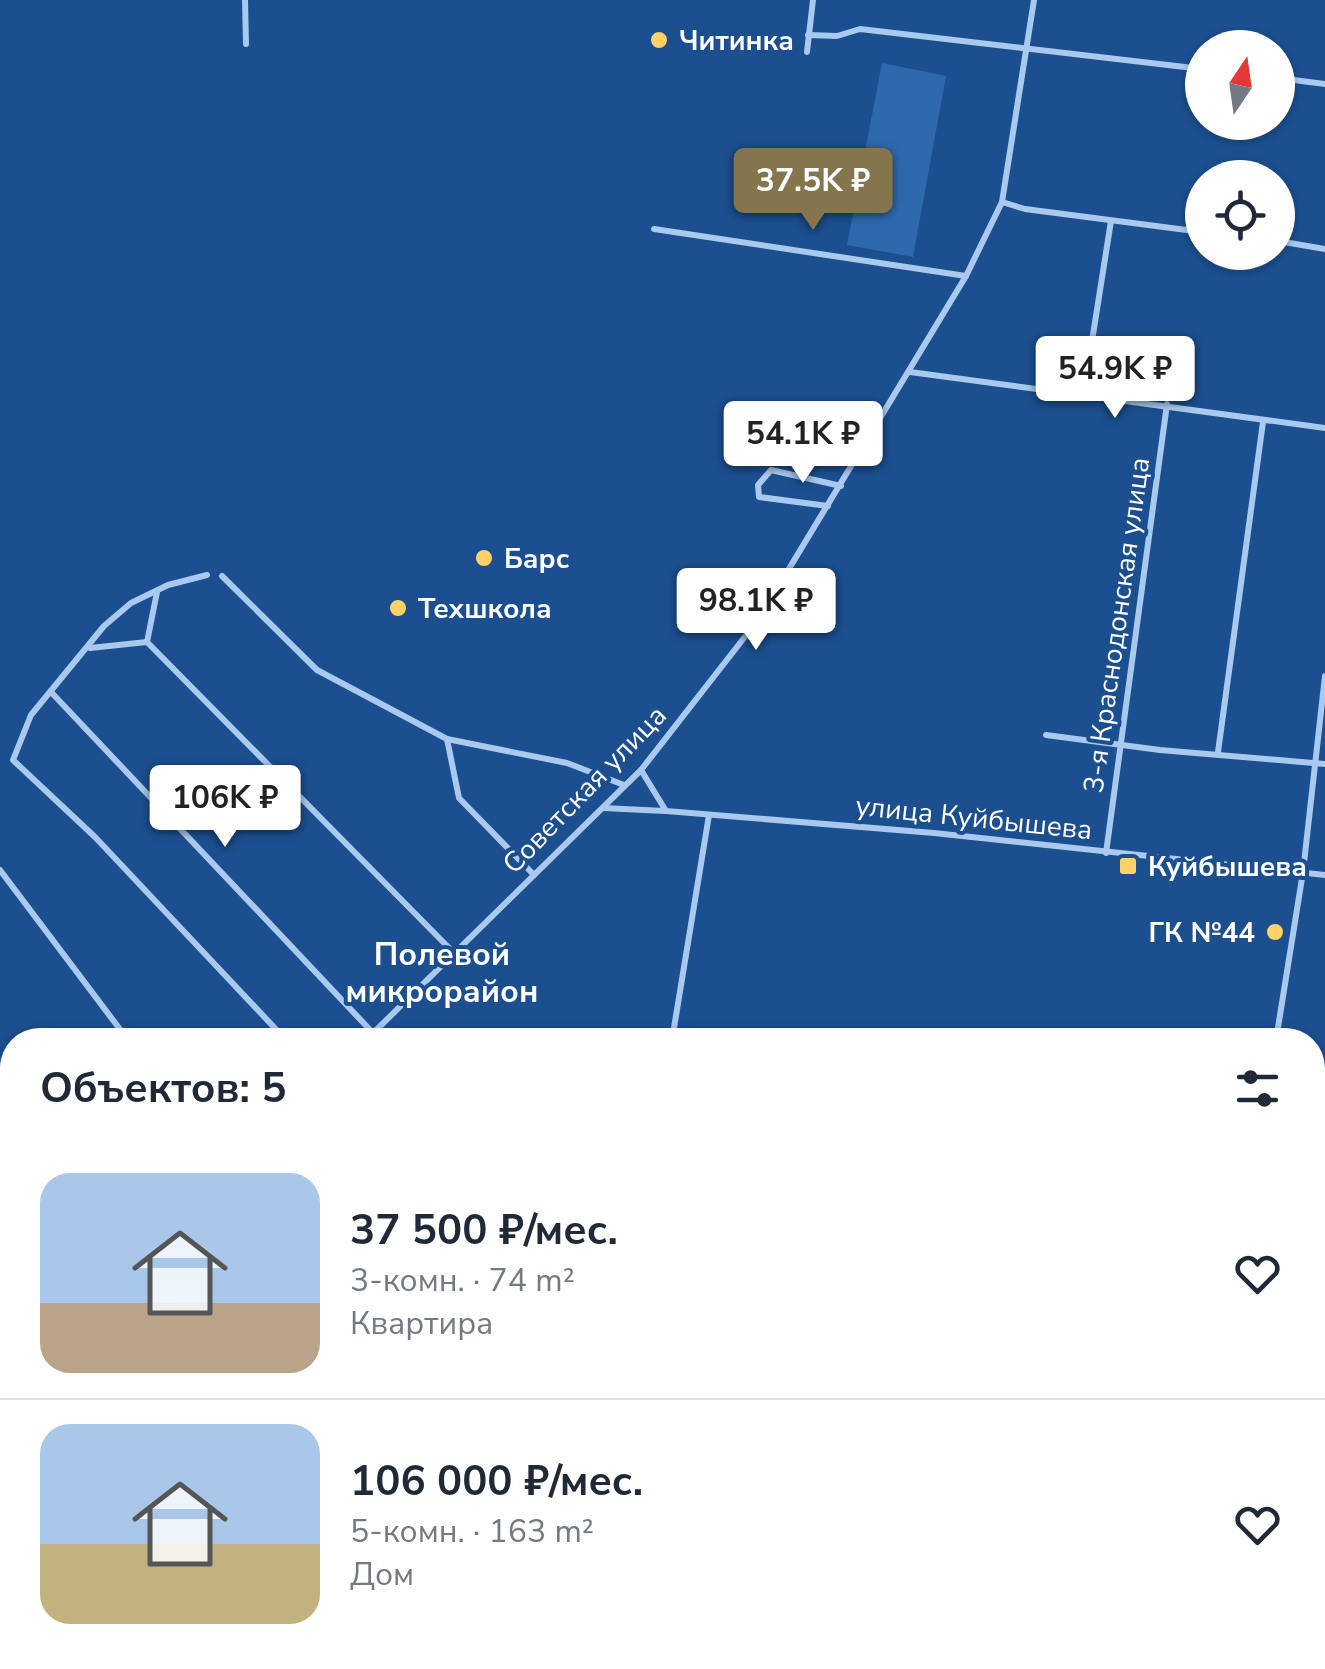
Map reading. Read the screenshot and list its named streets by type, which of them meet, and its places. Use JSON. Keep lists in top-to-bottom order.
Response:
{
  "streets": {
    "street": ["3-я Краснодонская улица", "Советская улица", "улица Куйбышева"]
  },
  "crossings": [
    ["3-я Краснодонская улица", "улица Куйбышева"],
    ["Советская улица", "улица Куйбышева"]
  ],
  "districts": ["Полевой микрорайон"],
  "places": {
    "other": [
      "Читинка",
      "Барс",
      "Техшкола",
      "ГК №44"
    ],
    "transit": ["Куйбышева"]
  },
  "north": "top",
  "page": {
    "price": [
      "37.5K ₽",
      "54.9K ₽",
      "54.1K ₽",
      "98.1K ₽",
      "106K ₽"
    ],
    "heading": "Объектов: 5",
    "list": [
      {
        "name": "37 500 ₽/мес.",
        "note": "3-комн. · 74 m² · Квартира"
      },
      {
        "name": "106 000 ₽/мес.",
        "note": "5-комн. · 163 m² · Дом"
      }
    ]
  }
}
